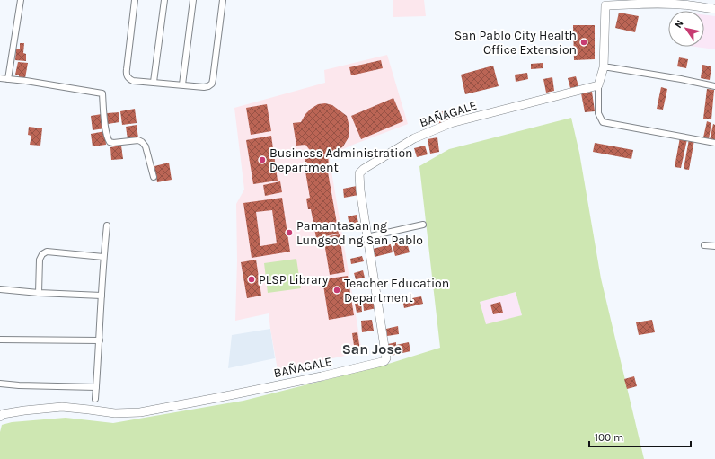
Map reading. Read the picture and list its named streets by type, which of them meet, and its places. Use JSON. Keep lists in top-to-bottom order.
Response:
{
  "streets": {
    "street": ["BAÑAGALE"]
  },
  "districts": ["San Jose"],
  "places": [
    "San Pablo City Health Office Extension",
    "Business Administration Department",
    "Pamantasan ng Lungsod ng San Pablo",
    "PLSP Library",
    "Teacher Education Department"
  ],
  "scale_bar": "100 m",
  "north": "top left"
}
